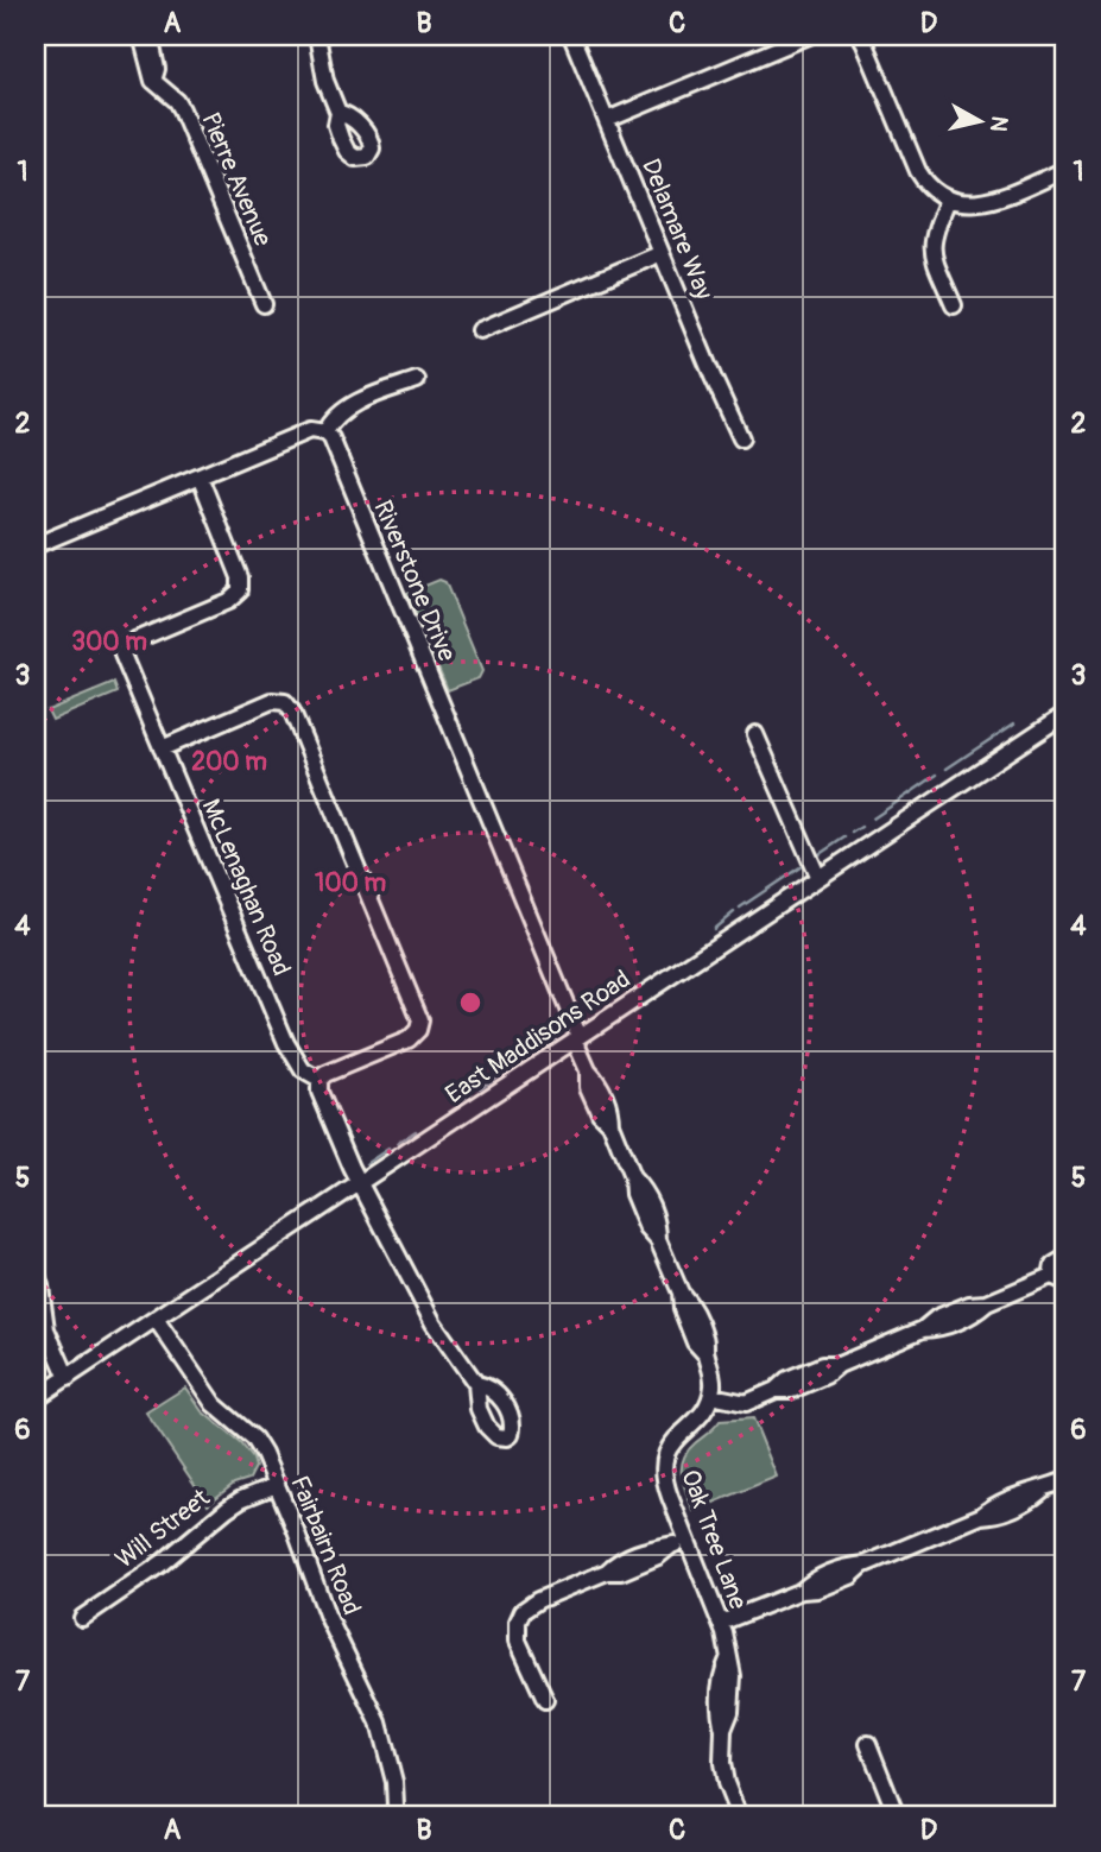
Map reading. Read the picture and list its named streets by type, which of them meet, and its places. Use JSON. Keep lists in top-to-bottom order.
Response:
{
  "streets": {
    "street": [
      "Pierre Avenue",
      "Delamare Way",
      "Riverstone Drive",
      "McLenaghan Road",
      "East Maddisons Road",
      "Will Street",
      "Oak Tree Lane",
      "Fairbairn Road"
    ]
  },
  "crossings": [
    ["Riverstone Drive", "East Maddisons Road"],
    ["McLenaghan Road", "East Maddisons Road"],
    ["East Maddisons Road", "Fairbairn Road"],
    ["Will Street", "Fairbairn Road"]
  ],
  "north": "right",
  "grid": {
    "columns": [
      "A",
      "B",
      "C",
      "D"
    ],
    "rows": [
      "1",
      "2",
      "3",
      "4",
      "5",
      "6",
      "7"
    ]
  },
  "rings": ["300 m", "200 m", "100 m"]
}
